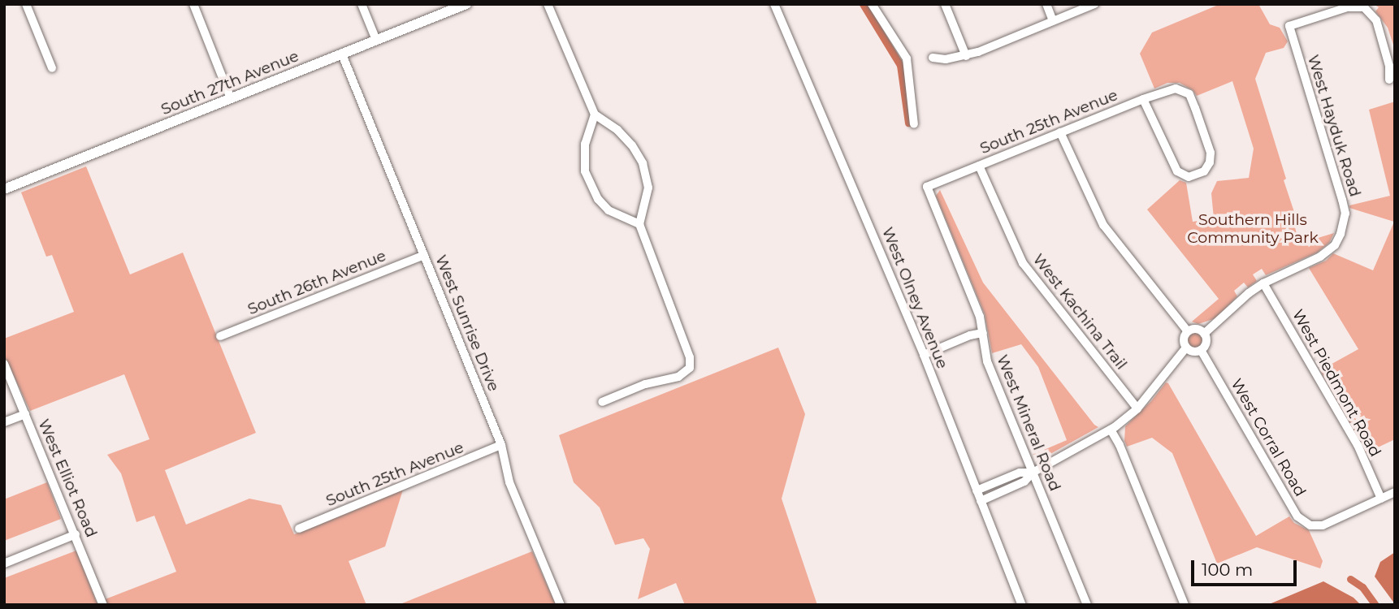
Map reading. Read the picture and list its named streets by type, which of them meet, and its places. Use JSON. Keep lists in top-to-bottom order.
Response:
{
  "streets": {
    "street": [
      "South 27th Avenue",
      "South 25th Avenue",
      "West Hayduk Road",
      "South 26th Avenue",
      "West Olney Avenue",
      "West Kachina Trail",
      "West Sunrise Drive",
      "West Piedmont Road",
      "West Mineral Road",
      "West Corral Road",
      "West Elliot Road"
    ]
  },
  "crossings": [
    ["South 27th Avenue", "West Sunrise Drive"],
    ["South 25th Avenue", "West Kachina Trail"],
    ["South 25th Avenue", "West Sunrise Drive"],
    ["South 25th Avenue", "West Mineral Road"],
    ["West Hayduk Road", "West Piedmont Road"],
    ["South 26th Avenue", "West Sunrise Drive"],
    ["West Piedmont Road", "West Corral Road"]
  ],
  "parks": ["Southern Hills Community Park"],
  "scale_bar": "100 m"
}
